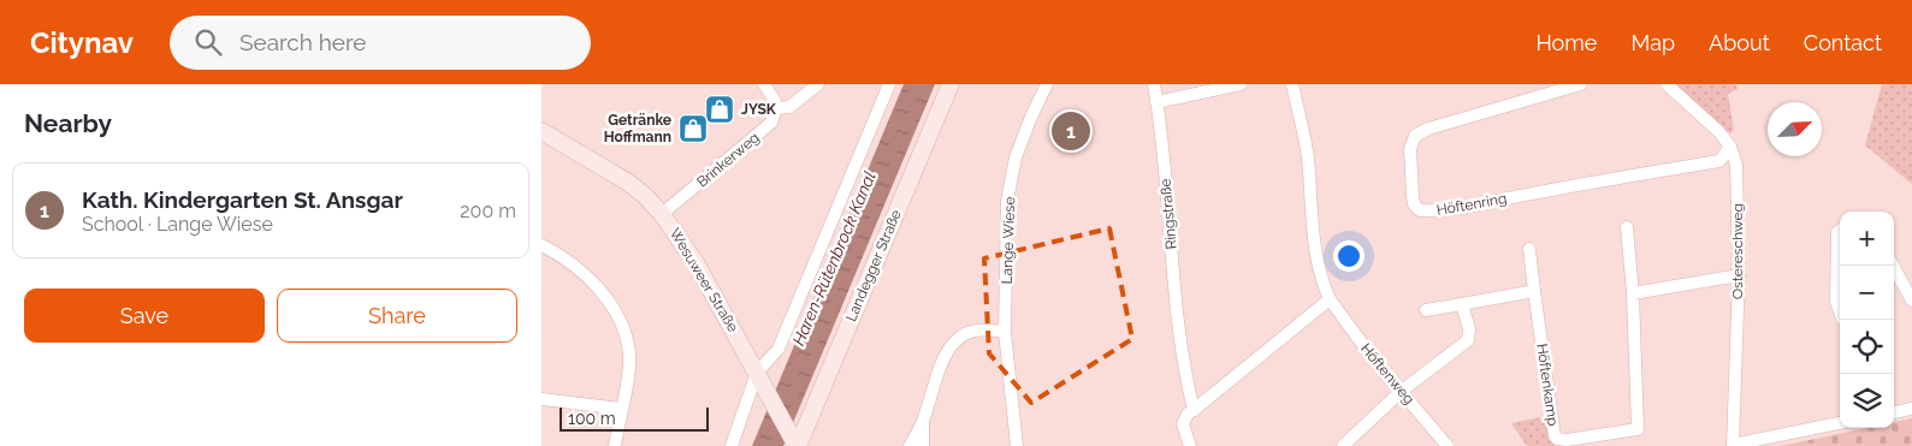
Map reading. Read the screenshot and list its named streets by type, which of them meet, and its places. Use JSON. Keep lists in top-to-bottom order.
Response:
{
  "streets": {
    "main road": ["Landegger Straße", "Wesuweer Straße"],
    "street": [
      "Brinkerweg",
      "Höftenring",
      "Ringstraße",
      "Lange Wiese",
      "Ostereschweg",
      "Höftenweg",
      "Höftenkamp"
    ]
  },
  "crossings": [
    ["Brinkerweg", "Wesuweer Straße"],
    ["Höftenring", "Ostereschweg"],
    ["Landegger Straße", "Wesuweer Straße"]
  ],
  "water": ["Haren-Rütenbrock Kanal"],
  "places": {
    "shop": ["JYSK", "Getränke Hoffmann"]
  },
  "scale_bar": "100 m",
  "north": "top right",
  "page": {
    "header": "Citynav",
    "search": "Search here",
    "nav": [
      "Home",
      "Map",
      "About",
      "Contact"
    ],
    "heading": "Nearby",
    "pins": "1",
    "list": [
      {
        "mark": "1",
        "name": "Kath. Kindergarten St. Ansgar",
        "note": "School · Lange Wiese",
        "value": "200 m"
      }
    ],
    "map_buttons": ["+", "−"],
    "buttons": ["Save", "Share"],
    "scale": "100 m"
  }
}
